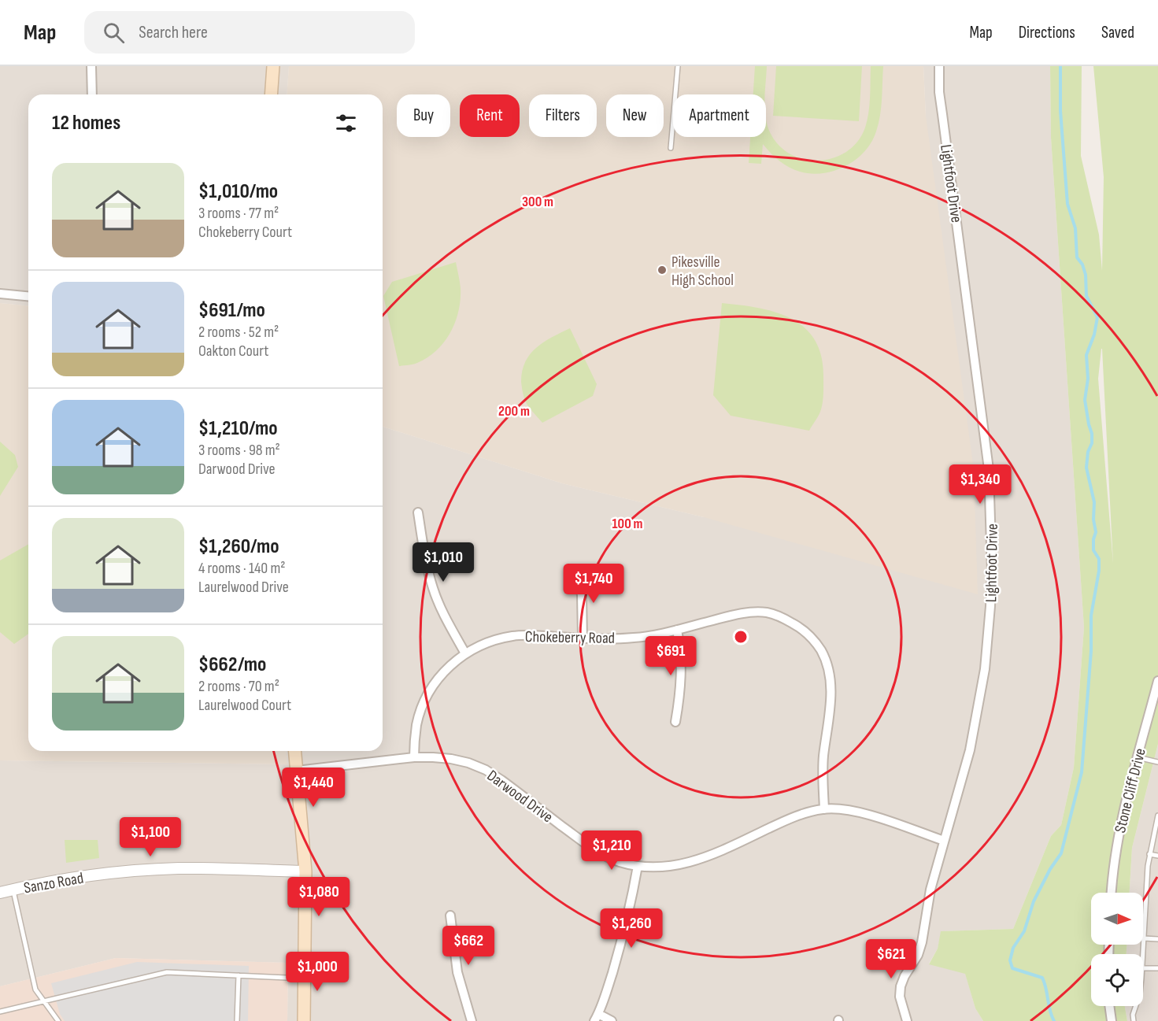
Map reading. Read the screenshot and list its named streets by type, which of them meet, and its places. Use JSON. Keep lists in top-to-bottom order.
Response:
{
  "streets": {
    "street": [
      "Lightfoot Drive",
      "Chokeberry Road",
      "Stone Cliff Drive",
      "Darwood Drive",
      "Sanzo Road"
    ]
  },
  "crossings": [
    ["Lightfoot Drive", "Darwood Drive"],
    ["Chokeberry Road", "Darwood Drive"]
  ],
  "places": ["Pikesville High School"],
  "north": "right",
  "page": {
    "header": "Map",
    "search": "Search here",
    "nav": ["Map", "Directions", "Saved"],
    "chip": [
      "Buy",
      "Rent",
      "Filters",
      "New",
      "Apartment"
    ],
    "heading": "12 homes",
    "list": [
      {
        "name": "$1,010/mo",
        "note": "3 rooms · 77 m² · Chokeberry Court"
      },
      {
        "name": "$691/mo",
        "note": "2 rooms · 52 m² · Oakton Court"
      },
      {
        "name": "$1,210/mo",
        "note": "3 rooms · 98 m² · Darwood Drive"
      },
      {
        "name": "$1,260/mo",
        "note": "4 rooms · 140 m² · Laurelwood Drive"
      },
      {
        "name": "$662/mo",
        "note": "2 rooms · 70 m² · Laurelwood Court"
      }
    ],
    "price": [
      "$1,340",
      "$1,010",
      "$1,740",
      "$691",
      "$1,440",
      "$1,100",
      "$1,210",
      "$1,080",
      "$1,260",
      "$662",
      "$621",
      "$1,000"
    ]
  },
  "rings": ["300 m", "200 m", "100 m"]
}
